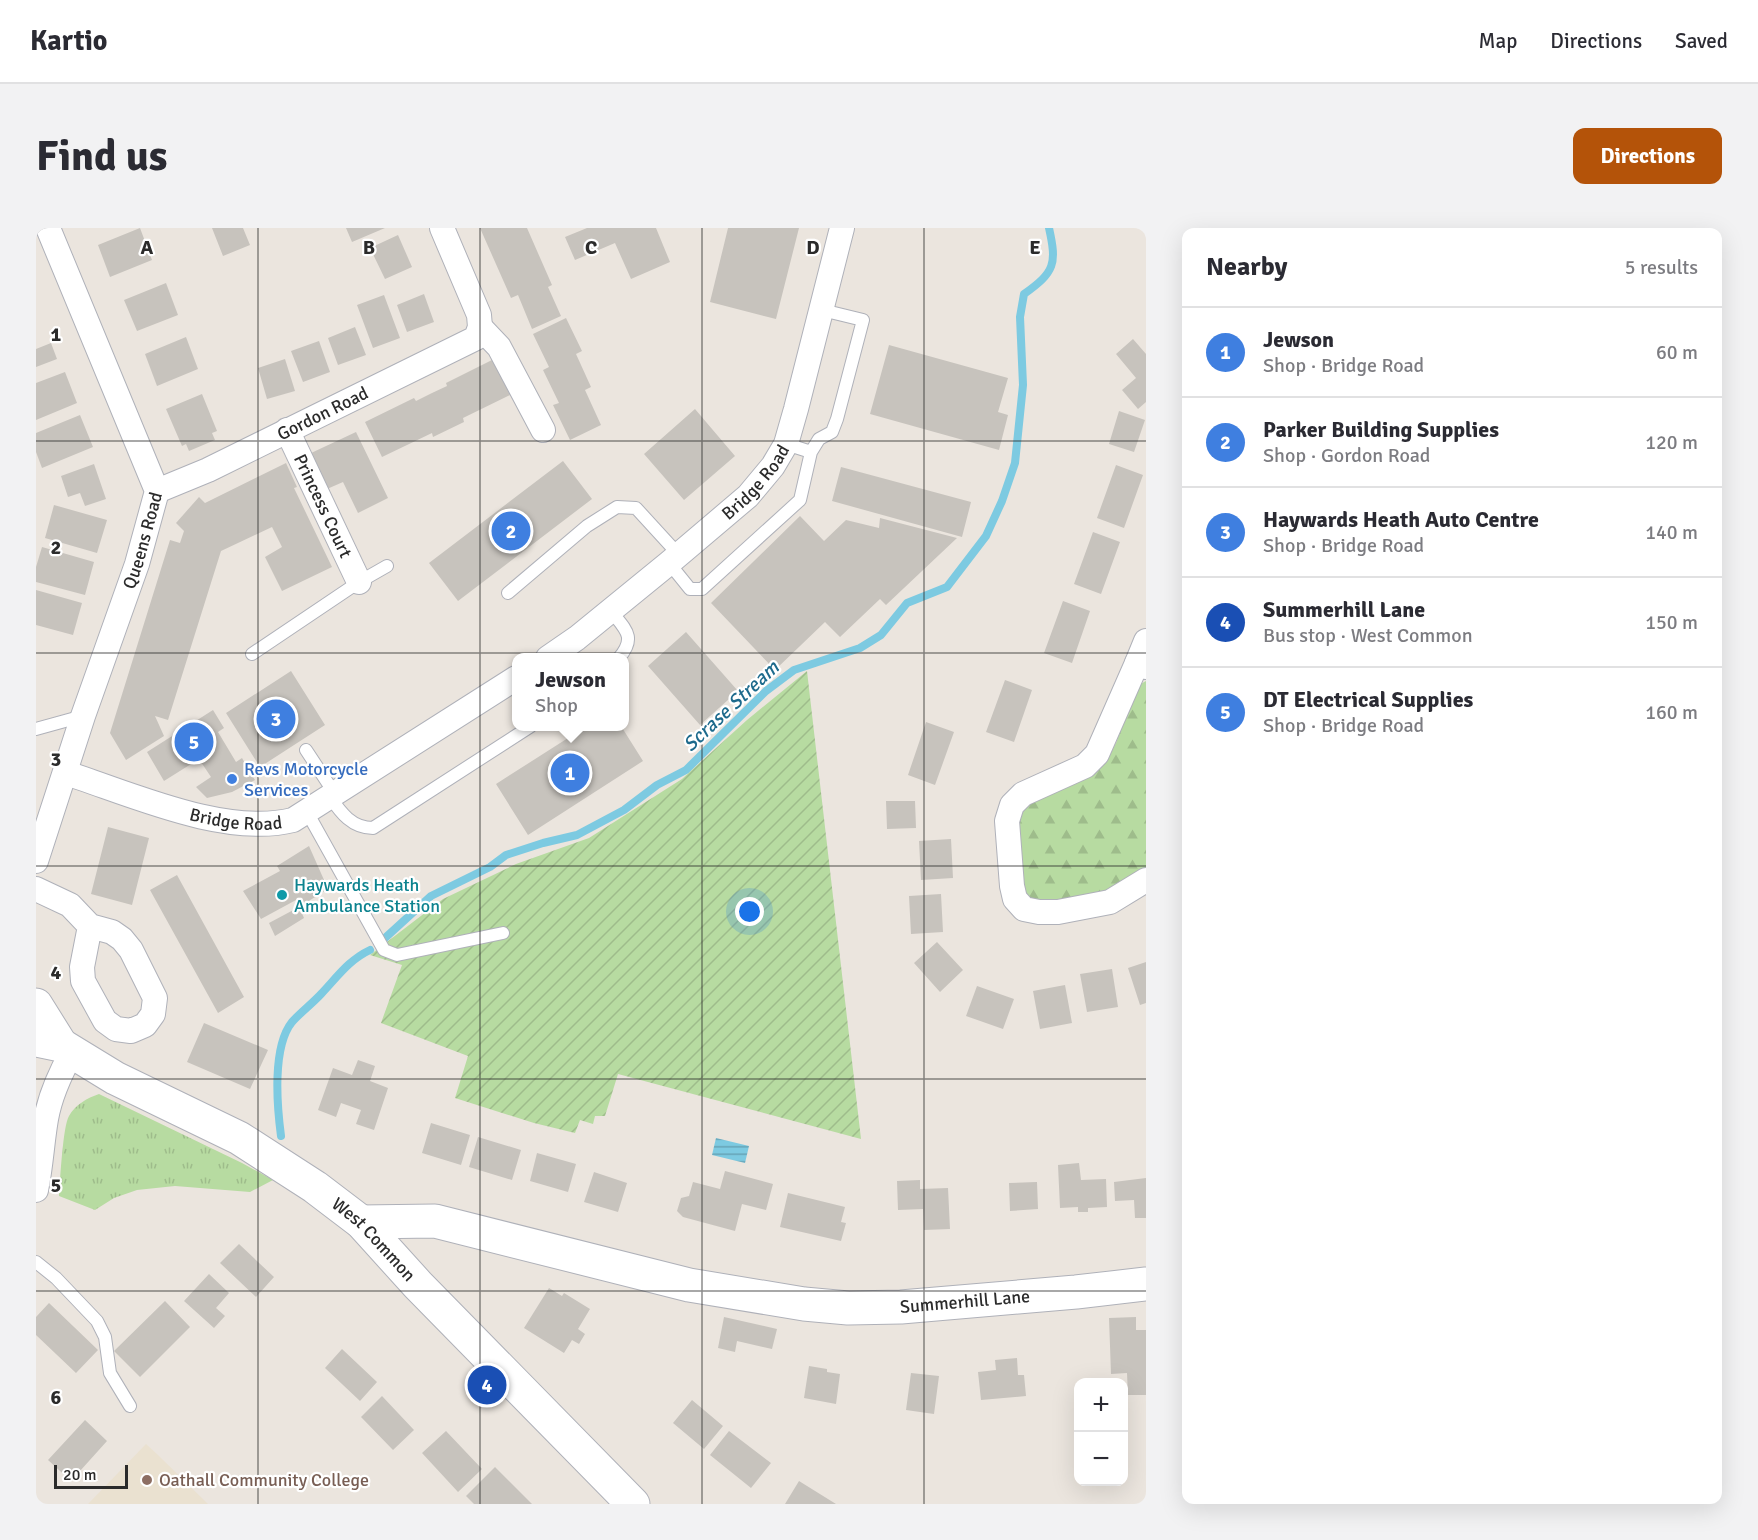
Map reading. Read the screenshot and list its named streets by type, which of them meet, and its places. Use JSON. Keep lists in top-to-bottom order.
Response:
{
  "streets": {
    "street": [
      "Gordon Road",
      "Bridge Road",
      "Princess Court",
      "Queens Road",
      "West Common",
      "Summerhill Lane"
    ]
  },
  "crossings": [
    ["Gordon Road", "Princess Court"],
    ["Gordon Road", "Queens Road"],
    ["Bridge Road", "Queens Road"],
    ["West Common", "Summerhill Lane"]
  ],
  "water": ["Scrase Stream"],
  "places": ["Revs Motorcycle Services", "Haywards Heath Ambulance Station", "Oathall Community College"],
  "scale_bar": "20 m",
  "page": {
    "header": "Kartio",
    "nav": ["Map", "Directions", "Saved"],
    "buttons": "Directions",
    "title": "Find us",
    "heading": ["Nearby", "5 results"],
    "list": [
      {
        "mark": "1",
        "name": "Jewson",
        "note": "Shop · Bridge Road",
        "value": "60 m"
      },
      {
        "mark": "2",
        "name": "Parker Building Supplies",
        "note": "Shop · Gordon Road",
        "value": "120 m"
      },
      {
        "mark": "3",
        "name": "Haywards Heath Auto Centre",
        "note": "Shop · Bridge Road",
        "value": "140 m"
      },
      {
        "mark": "4",
        "name": "Summerhill Lane",
        "note": "Bus stop · West Common",
        "value": "150 m"
      },
      {
        "mark": "5",
        "name": "DT Electrical Supplies",
        "note": "Shop · Bridge Road",
        "value": "160 m"
      }
    ],
    "pins": [
      "2",
      "3",
      "5",
      "1",
      "4"
    ],
    "popup": ["Jewson", "Shop"],
    "map_buttons": ["+", "−"],
    "scale": "20 m"
  },
  "grid": {
    "columns": [
      "A",
      "B",
      "C",
      "D",
      "E"
    ],
    "rows": [
      "1",
      "2",
      "3",
      "4",
      "5",
      "6"
    ]
  }
}
